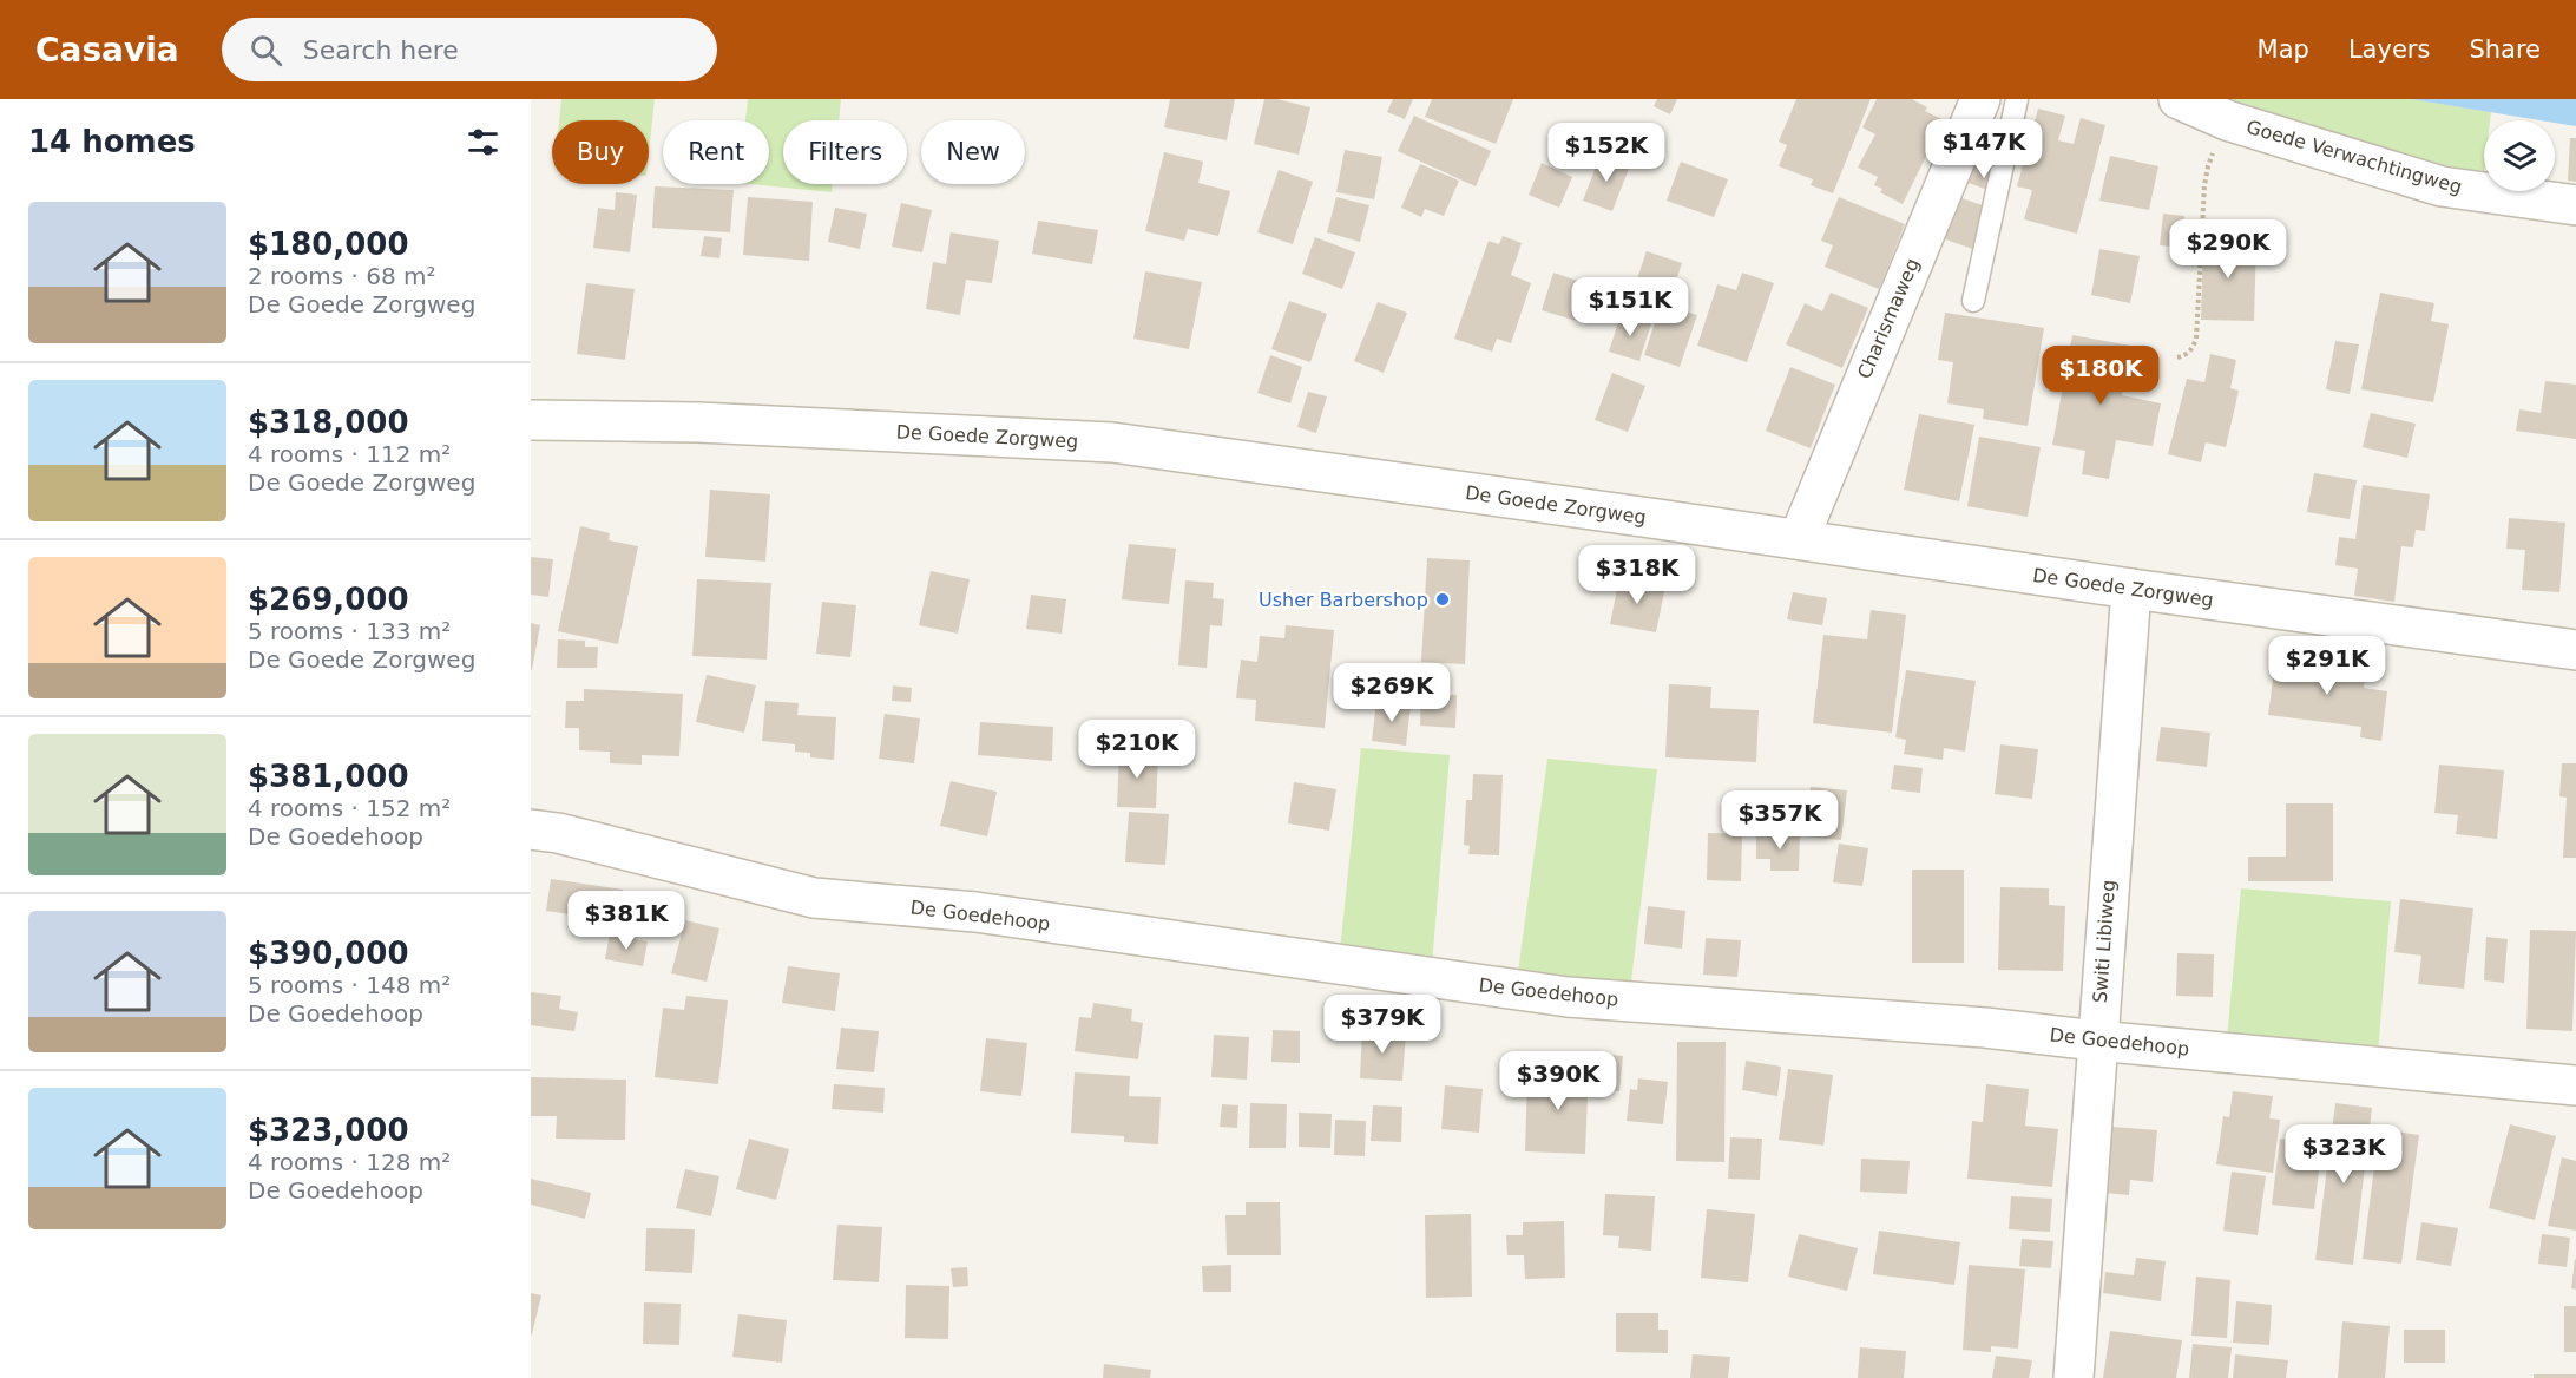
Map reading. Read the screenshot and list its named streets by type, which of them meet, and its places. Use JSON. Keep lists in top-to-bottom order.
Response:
{
  "streets": {
    "street": [
      "Goede Verwachtingweg",
      "Charismaweg",
      "De Goede Zorgweg",
      "De Goedehoop",
      "Switi Libiweg"
    ]
  },
  "crossings": [
    ["Charismaweg", "De Goede Zorgweg"],
    ["De Goede Zorgweg", "Switi Libiweg"],
    ["De Goedehoop", "Switi Libiweg"]
  ],
  "places": ["Usher Barbershop"],
  "page": {
    "header": "Casavia",
    "search": "Search here",
    "nav": ["Map", "Layers", "Share"],
    "heading": "14 homes",
    "price": [
      "$147K",
      "$152K",
      "$290K",
      "$151K",
      "$180K",
      "$318K",
      "$291K",
      "$269K",
      "$210K",
      "$357K",
      "$381K",
      "$379K",
      "$390K",
      "$323K"
    ],
    "chip": [
      "Buy",
      "Rent",
      "Filters",
      "New"
    ],
    "list": [
      {
        "name": "$180,000",
        "note": "2 rooms · 68 m² · De Goede Zorgweg"
      },
      {
        "name": "$318,000",
        "note": "4 rooms · 112 m² · De Goede Zorgweg"
      },
      {
        "name": "$269,000",
        "note": "5 rooms · 133 m² · De Goede Zorgweg"
      },
      {
        "name": "$381,000",
        "note": "4 rooms · 152 m² · De Goedehoop"
      },
      {
        "name": "$390,000",
        "note": "5 rooms · 148 m² · De Goedehoop"
      },
      {
        "name": "$323,000",
        "note": "4 rooms · 128 m² · De Goedehoop"
      }
    ]
  }
}
